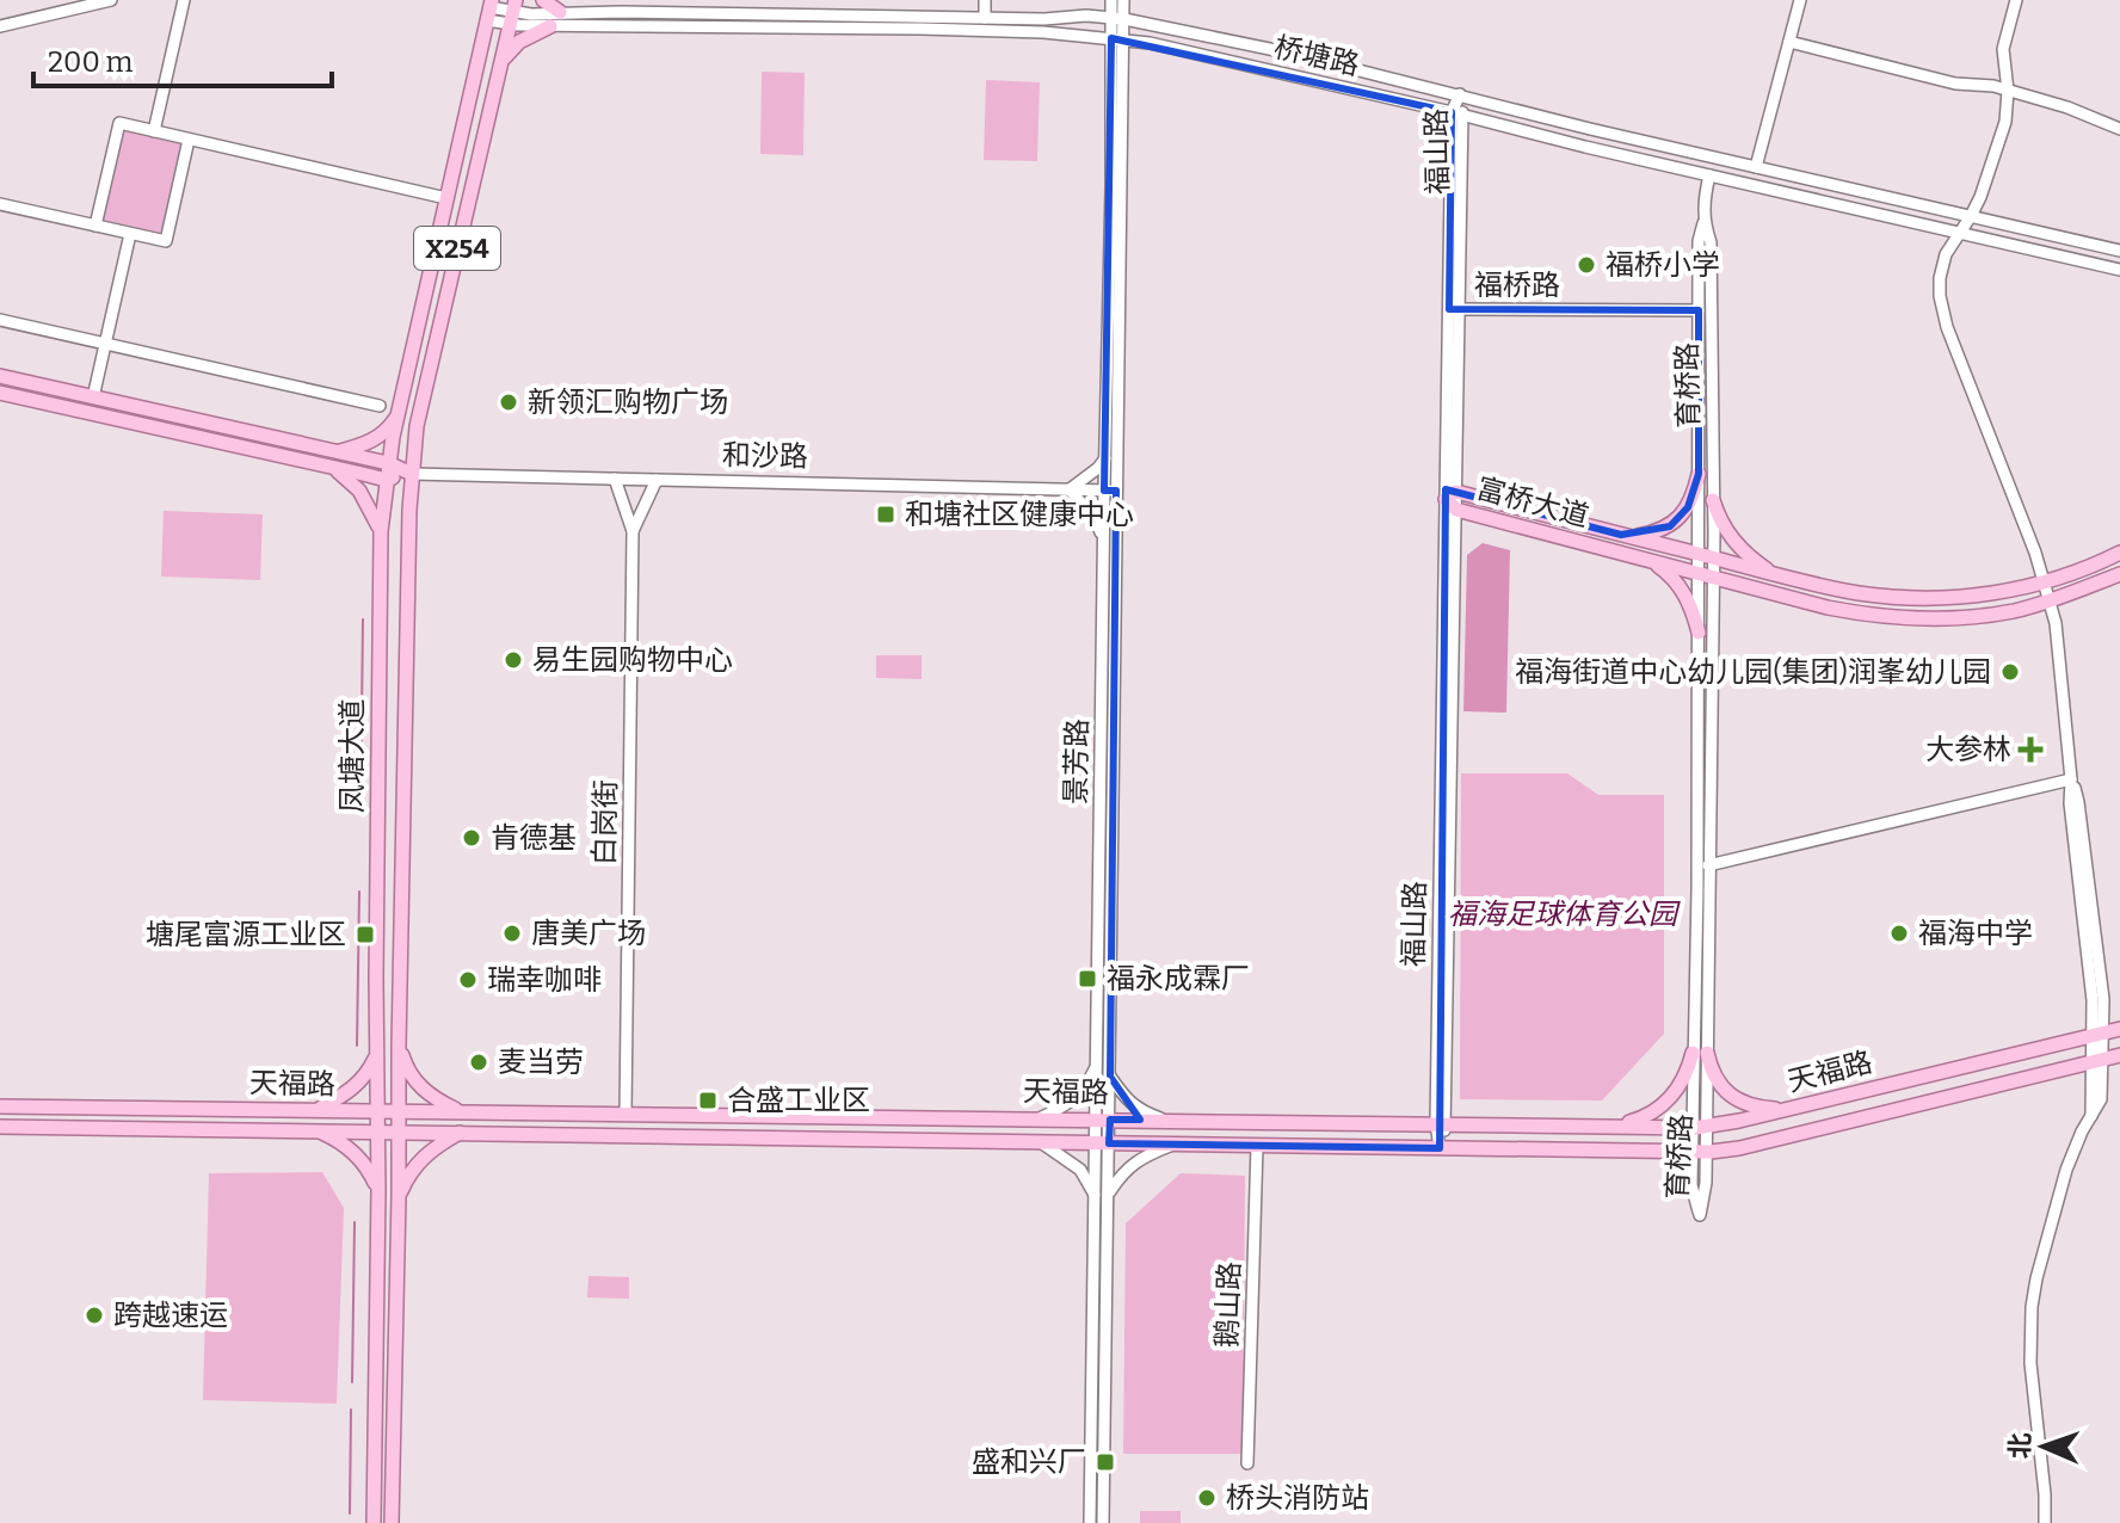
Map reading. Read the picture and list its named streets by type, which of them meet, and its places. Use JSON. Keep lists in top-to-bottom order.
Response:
{
  "streets": {
    "main road": [
      "X254",
      "和沙路",
      "富桥大道",
      "凤塘大道",
      "天福路"
    ],
    "street": [
      "桥塘路",
      "福山路",
      "福桥路",
      "育桥路",
      "景芳路",
      "白岗街",
      "鹅山路"
    ]
  },
  "crossings": [
    ["桥塘路", "福山路"],
    ["桥塘路", "育桥路"],
    ["桥塘路", "凤塘大道"],
    ["桥塘路", "景芳路"],
    ["福山路", "福桥路"],
    ["福山路", "富桥大道"],
    ["福山路", "天福路"],
    ["福桥路", "育桥路"],
    ["育桥路", "富桥大道"],
    ["育桥路", "天福路"],
    ["和沙路", "凤塘大道"],
    ["和沙路", "景芳路"],
    ["凤塘大道", "天福路"],
    ["景芳路", "天福路"],
    ["白岗街", "天福路"],
    ["天福路", "鹅山路"]
  ],
  "parks": ["福海足球体育公园"],
  "places": {
    "other": [
      "福桥小学",
      "新领汇购物广场",
      "易生园购物中心",
      "福海街道中心幼儿园(集团)润峯幼儿园",
      "肯德基",
      "唐美广场",
      "福海中学",
      "瑞幸咖啡",
      "麦当劳",
      "跨越速运",
      "桥头消防站"
    ],
    "transit": [
      "和塘社区健康中心",
      "塘尾富源工业区",
      "福永成霖厂",
      "合盛工业区",
      "盛和兴厂"
    ],
    "health": ["大参林"]
  },
  "scale_bar": "200 m",
  "north": "left"
}
